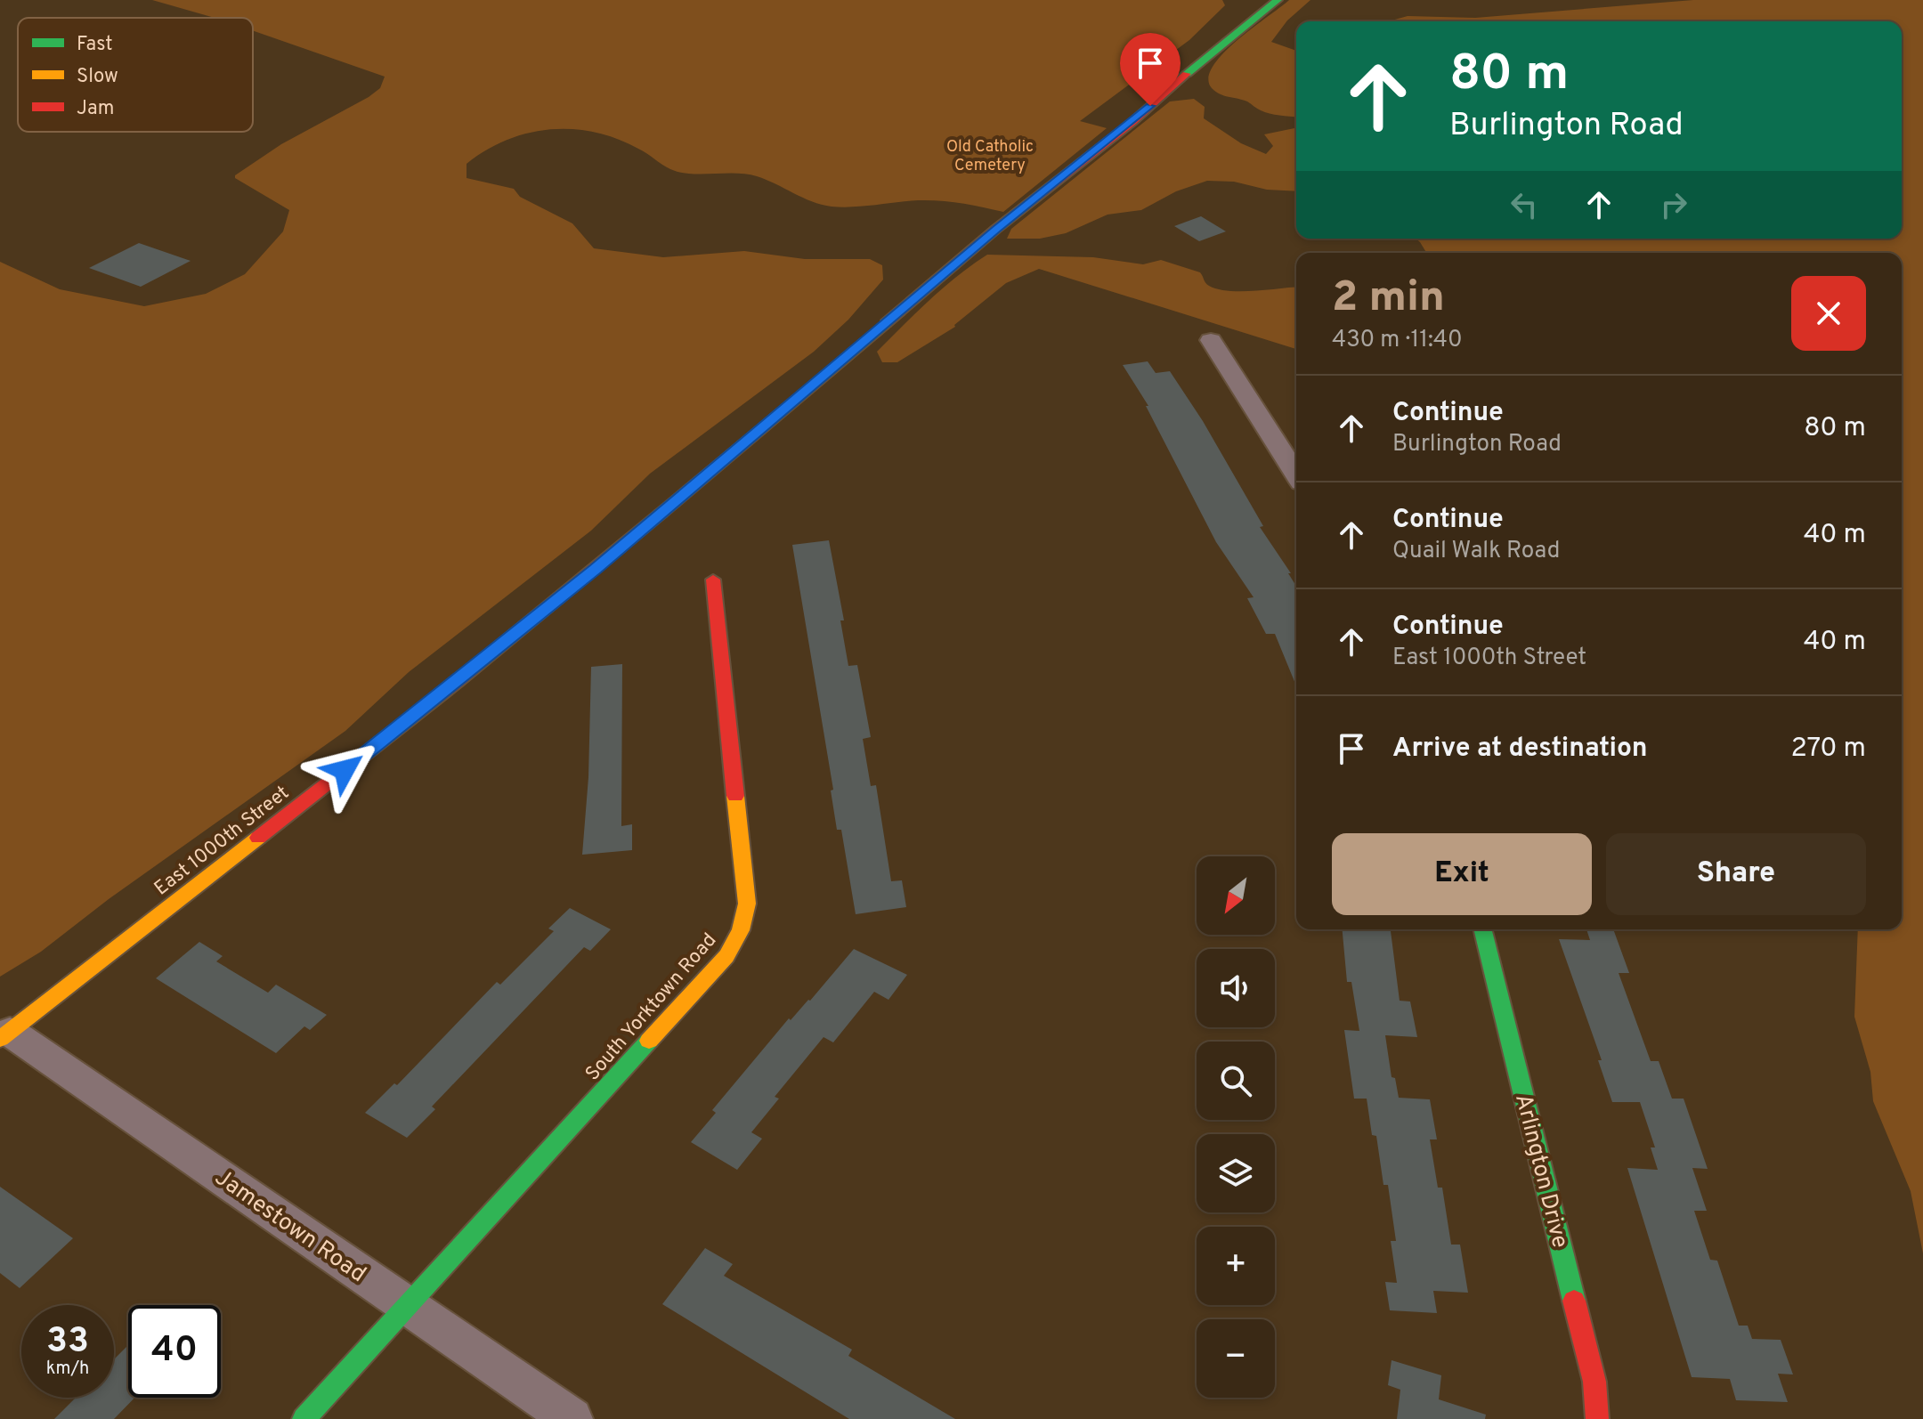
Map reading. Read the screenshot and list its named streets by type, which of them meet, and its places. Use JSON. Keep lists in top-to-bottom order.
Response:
{
  "streets": {
    "street": [
      "East 1000th Street",
      "South Yorktown Road",
      "Arlington Drive",
      "Jamestown Road"
    ]
  },
  "crossings": [
    ["East 1000th Street", "Jamestown Road"],
    ["South Yorktown Road", "Jamestown Road"]
  ],
  "parks": ["Old Catholic Cemetery"],
  "legend": ["Fast", "Slow", "Jam"],
  "north": "bottom left",
  "page": {
    "turn": ["80 m", "Burlington Road"],
    "heading": ["2 min", "430 m · 11:40"],
    "list": [
      {
        "name": "Continue",
        "note": "Burlington Road",
        "value": "80 m"
      },
      {
        "name": "Continue",
        "note": "Quail Walk Road",
        "value": "40 m"
      },
      {
        "name": "Continue",
        "note": "East 1000th Street",
        "value": "40 m"
      },
      {
        "name": "Arrive at destination",
        "value": "270 m"
      }
    ],
    "buttons": ["Exit", "Share"],
    "map_buttons": ["+", "−"],
    "speed": "33 km/h",
    "limit": "40"
  }
}
